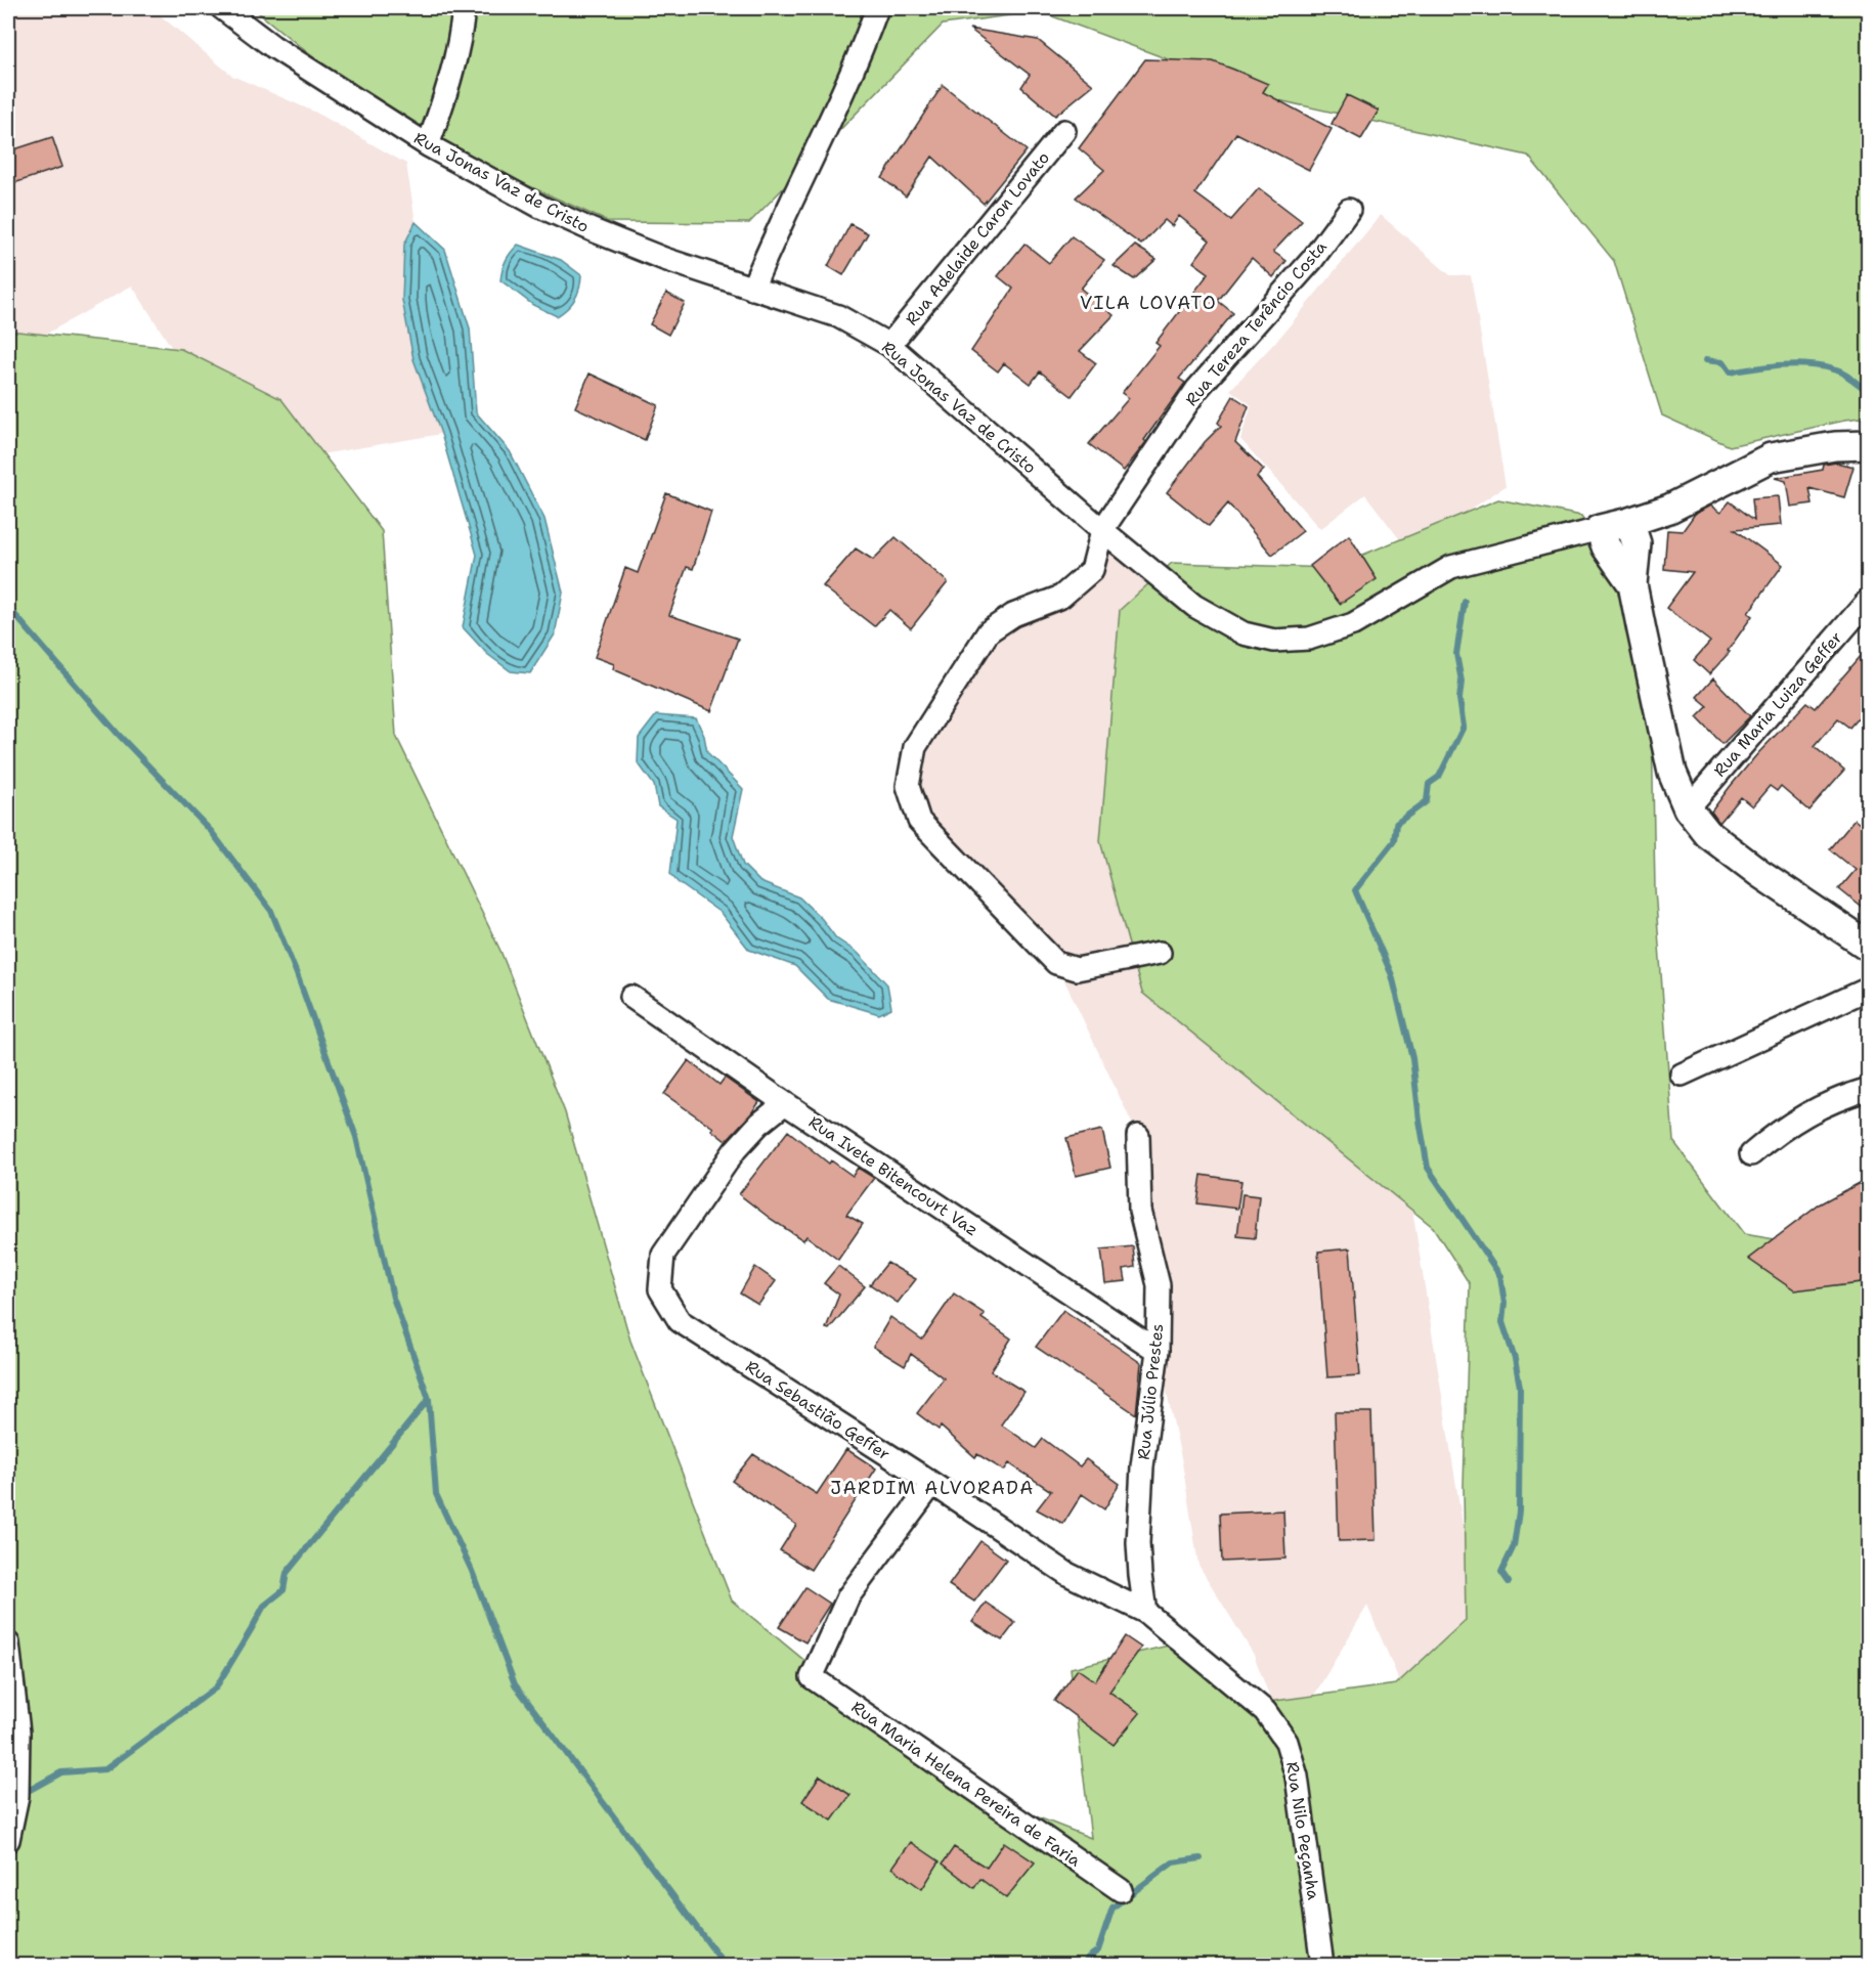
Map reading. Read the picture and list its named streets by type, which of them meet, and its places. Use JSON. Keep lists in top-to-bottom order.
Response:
{
  "streets": {
    "street": [
      "Rua Jonas Vaz de Cristo",
      "Rua Adelaide Caron Lovato",
      "Rua Tereza Terêncio Costa",
      "Rua Maria Luiza Geffer",
      "Rua Ivete Bitencourt Vaz",
      "Rua Júlio Prestes",
      "Rua Sebastião Geffer",
      "Rua Maria Helena Pereira de Faria",
      "Rua Nilo Peçanha"
    ]
  },
  "crossings": [
    ["Rua Jonas Vaz de Cristo", "Rua Adelaide Caron Lovato"],
    ["Rua Jonas Vaz de Cristo", "Rua Tereza Terêncio Costa"],
    ["Rua Ivete Bitencourt Vaz", "Rua Júlio Prestes"],
    ["Rua Ivete Bitencourt Vaz", "Rua Sebastião Geffer"],
    ["Rua Júlio Prestes", "Rua Sebastião Geffer"],
    ["Rua Júlio Prestes", "Rua Nilo Peçanha"],
    ["Rua Sebastião Geffer", "Rua Maria Helena Pereira de Faria"],
    ["Rua Sebastião Geffer", "Rua Nilo Peçanha"]
  ],
  "districts": ["VILA LOVATO", "JARDIM ALVORADA"]
}
